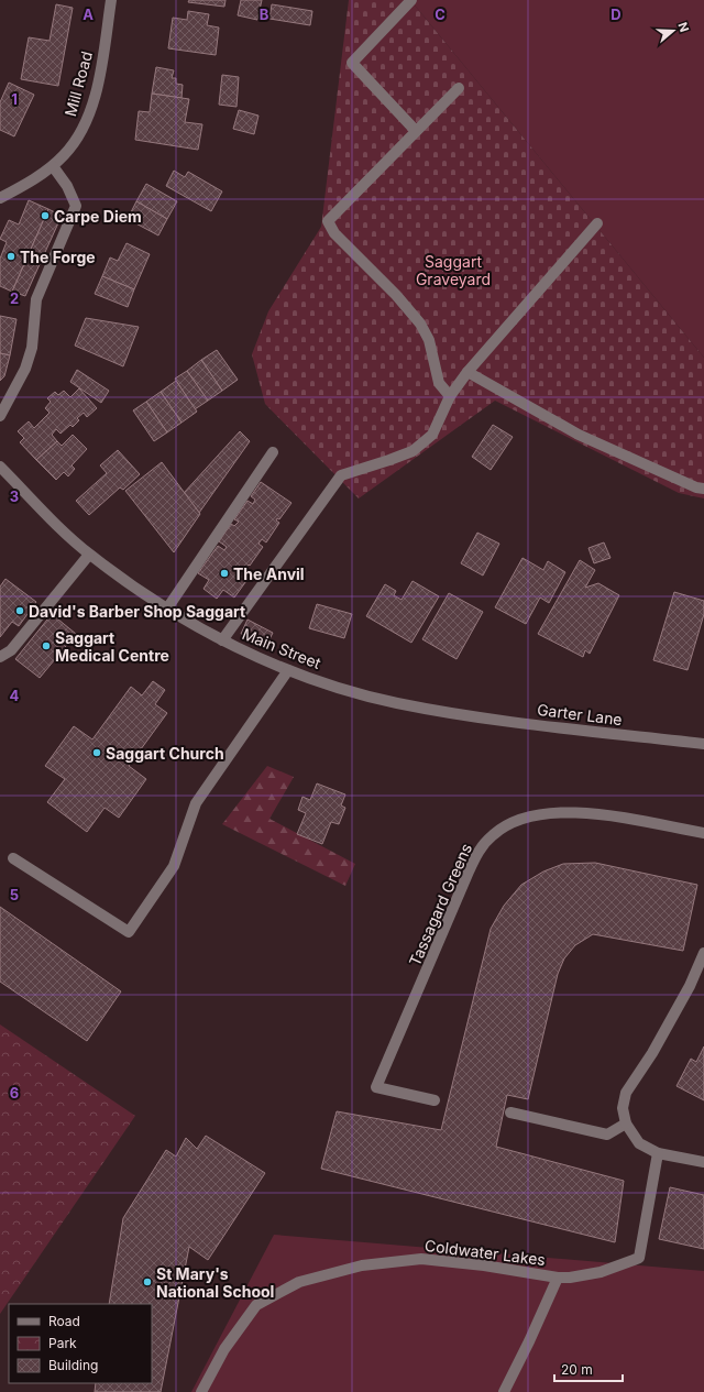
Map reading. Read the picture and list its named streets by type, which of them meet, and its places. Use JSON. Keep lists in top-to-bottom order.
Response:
{
  "streets": {
    "street": [
      "Mill Road",
      "Main Street",
      "Garter Lane",
      "Tassagard Greens",
      "Coldwater Lakes"
    ]
  },
  "crossings": [
    ["Main Street", "Garter Lane"]
  ],
  "parks": ["Saggart Graveyard"],
  "places": [
    "Carpe Diem",
    "The Forge",
    "The Anvil",
    "David's Barber Shop Saggart",
    "Saggart Medical Centre",
    "Saggart Church",
    "St Mary's National School"
  ],
  "legend": ["Road", "Park", "Building"],
  "scale_bar": "20 m",
  "north": "right",
  "grid": {
    "columns": [
      "A",
      "B",
      "C",
      "D"
    ],
    "rows": [
      "1",
      "2",
      "3",
      "4",
      "5",
      "6"
    ]
  }
}
